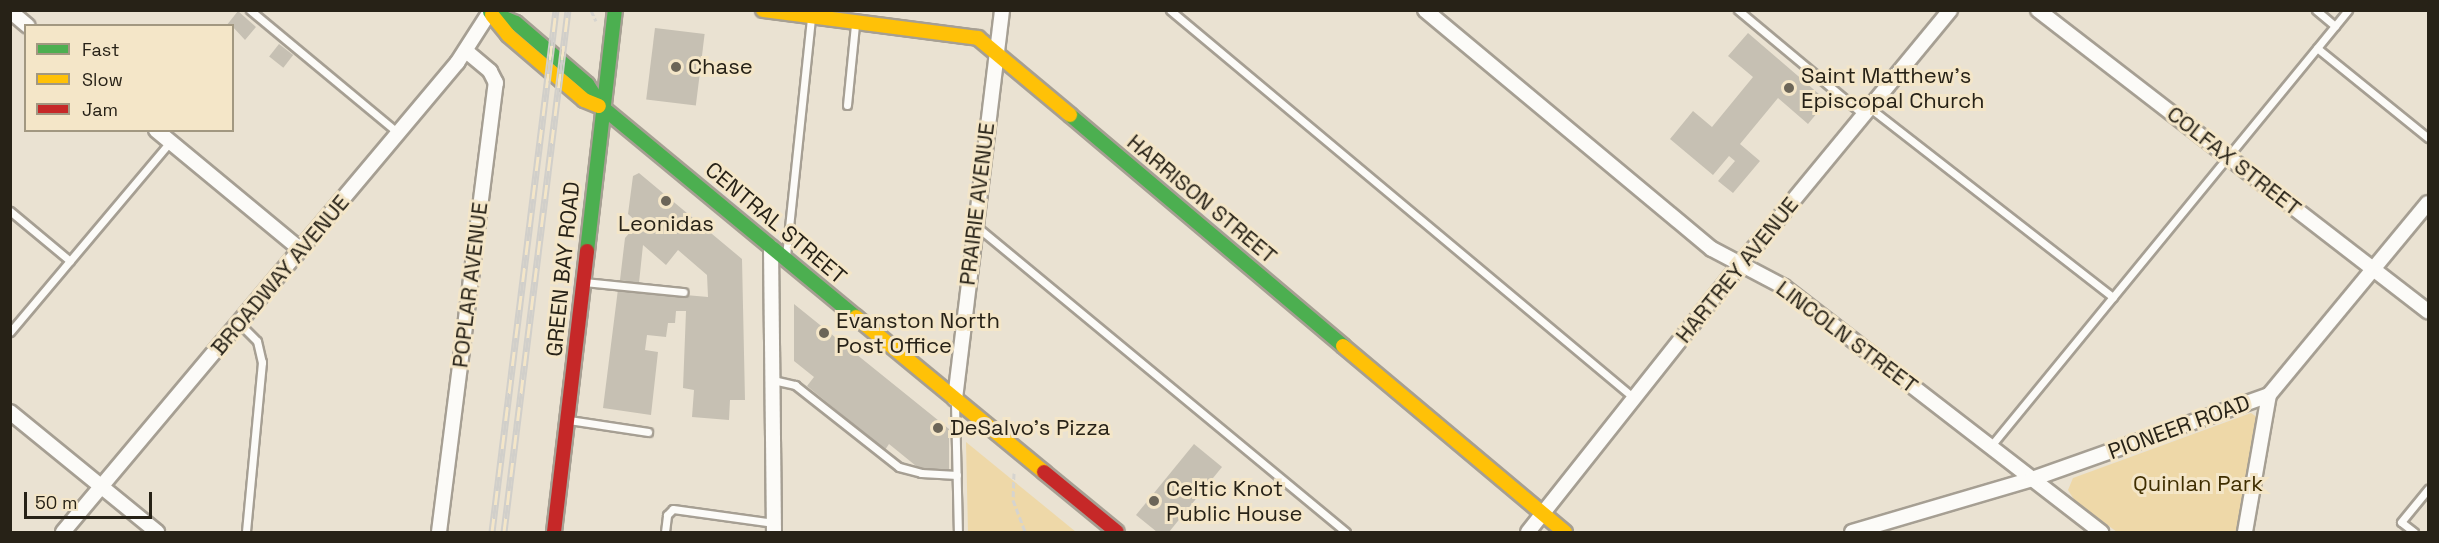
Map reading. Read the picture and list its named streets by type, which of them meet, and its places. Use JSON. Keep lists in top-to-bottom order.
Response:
{
  "streets": {
    "main road": ["HARRISON STREET", "CENTRAL STREET", "GREEN BAY ROAD"],
    "street": [
      "COLFAX STREET",
      "PRAIRIE AVENUE",
      "HARTREY AVENUE",
      "BROADWAY AVENUE",
      "POPLAR AVENUE",
      "LINCOLN STREET",
      "PIONEER ROAD"
    ]
  },
  "crossings": [
    ["COLFAX STREET", "PIONEER ROAD"],
    ["HARRISON STREET", "PRAIRIE AVENUE"],
    ["HARRISON STREET", "HARTREY AVENUE"],
    ["PRAIRIE AVENUE", "CENTRAL STREET"],
    ["CENTRAL STREET", "GREEN BAY ROAD"],
    ["CENTRAL STREET", "BROADWAY AVENUE"],
    ["HARTREY AVENUE", "LINCOLN STREET"],
    ["BROADWAY AVENUE", "POPLAR AVENUE"],
    ["LINCOLN STREET", "PIONEER ROAD"]
  ],
  "parks": ["Quinlan Park"],
  "places": [
    "Chase",
    "Saint Matthew's Episcopal Church",
    "Leonidas",
    "Evanston North Post Office",
    "DeSalvo's Pizza",
    "Celtic Knot Public House"
  ],
  "legend": ["Fast", "Slow", "Jam"],
  "scale_bar": "50 m"
}
